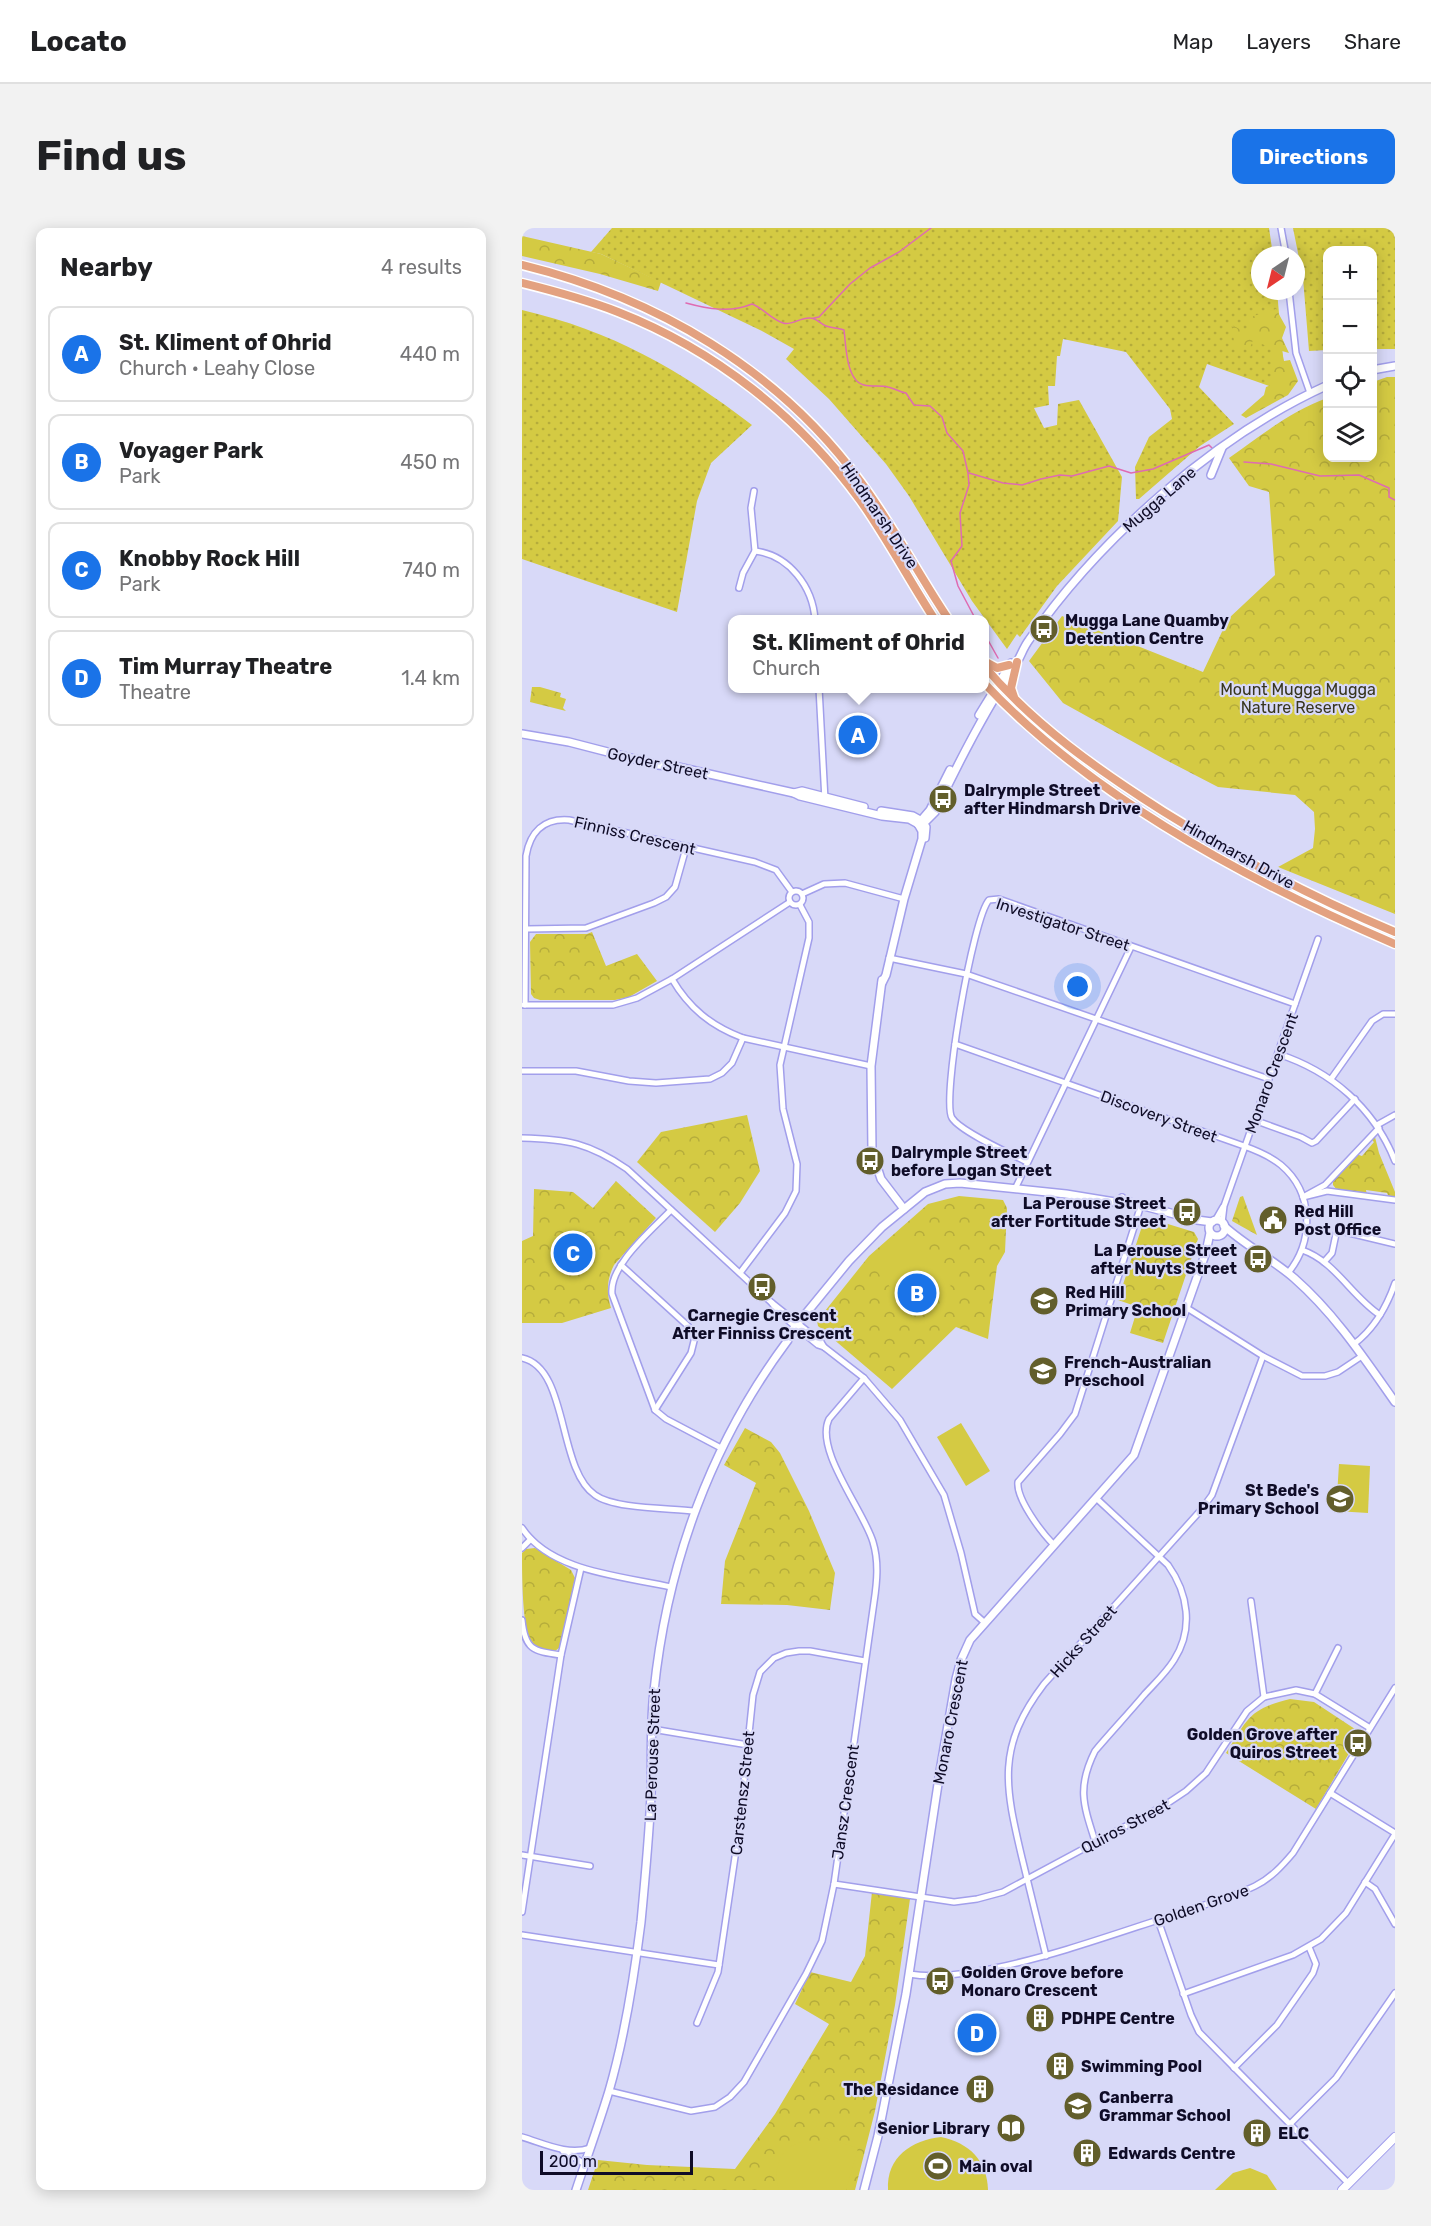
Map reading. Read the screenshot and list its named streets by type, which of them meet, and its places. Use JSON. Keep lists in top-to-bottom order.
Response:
{
  "streets": {
    "main road": ["Hindmarsh Drive"],
    "street": [
      "Mugga Lane",
      "Goyder Street",
      "Finniss Crescent",
      "Investigator Street",
      "Monaro Crescent",
      "Discovery Street",
      "Hicks Street",
      "La Perouse Street",
      "Carstensz Street",
      "Jansz Crescent",
      "Quiros Street",
      "Golden Grove"
    ]
  },
  "crossings": [
    ["Mugga Lane", "Hindmarsh Drive"],
    ["Mugga Lane", "Goyder Street"],
    ["Investigator Street", "Monaro Crescent"],
    ["Investigator Street", "Discovery Street"],
    ["Monaro Crescent", "Discovery Street"],
    ["Monaro Crescent", "La Perouse Street"],
    ["Monaro Crescent", "Quiros Street"],
    ["Monaro Crescent", "Golden Grove"],
    ["Hicks Street", "Quiros Street"],
    ["Hicks Street", "Golden Grove"],
    ["La Perouse Street", "Jansz Crescent"],
    ["Carstensz Street", "Jansz Crescent"],
    ["Jansz Crescent", "Quiros Street"]
  ],
  "parks": ["Mount Mugga Mugga Nature Reserve"],
  "places": {
    "bus stop": [
      "Mugga Lane Quamby Detention Centre",
      "Dalrymple Street after Hindmarsh Drive",
      "Dalrymple Street before Logan Street",
      "La Perouse Street after Fortitude Street",
      "La Perouse Street after Nuyts Street",
      "Carnegie Crescent After Finniss Crescent",
      "Golden Grove after Quiros Street",
      "Golden Grove before Monaro Crescent"
    ],
    "public building": ["Red Hill Post Office"],
    "school or university": [
      "Red Hill Primary School",
      "French-Australian Preschool",
      "St Bede's Primary School",
      "Canberra Grammar School"
    ],
    "building": [
      "PDHPE Centre",
      "Swimming Pool",
      "The Residance",
      "ELC",
      "Edwards Centre"
    ],
    "library": ["Senior Library"],
    "sports": ["Main oval"]
  },
  "scale_bar": "200 m",
  "north": "bottom left",
  "page": {
    "header": "Locato",
    "nav": ["Map", "Layers", "Share"],
    "buttons": "Directions",
    "title": "Find us",
    "heading": ["Nearby", "4 results"],
    "map_buttons": ["+", "−"],
    "list": [
      {
        "mark": "A",
        "name": "St. Kliment of Ohrid",
        "note": "Church · Leahy Close",
        "value": "440 m"
      },
      {
        "mark": "B",
        "name": "Voyager Park",
        "note": "Park",
        "value": "450 m"
      },
      {
        "mark": "C",
        "name": "Knobby Rock Hill",
        "note": "Park",
        "value": "740 m"
      },
      {
        "mark": "D",
        "name": "Tim Murray Theatre",
        "note": "Theatre",
        "value": "1.4 km"
      }
    ],
    "popup": ["St. Kliment of Ohrid", "Church"],
    "pins": [
      "A",
      "C",
      "B",
      "D"
    ],
    "scale": "200 m"
  }
}
